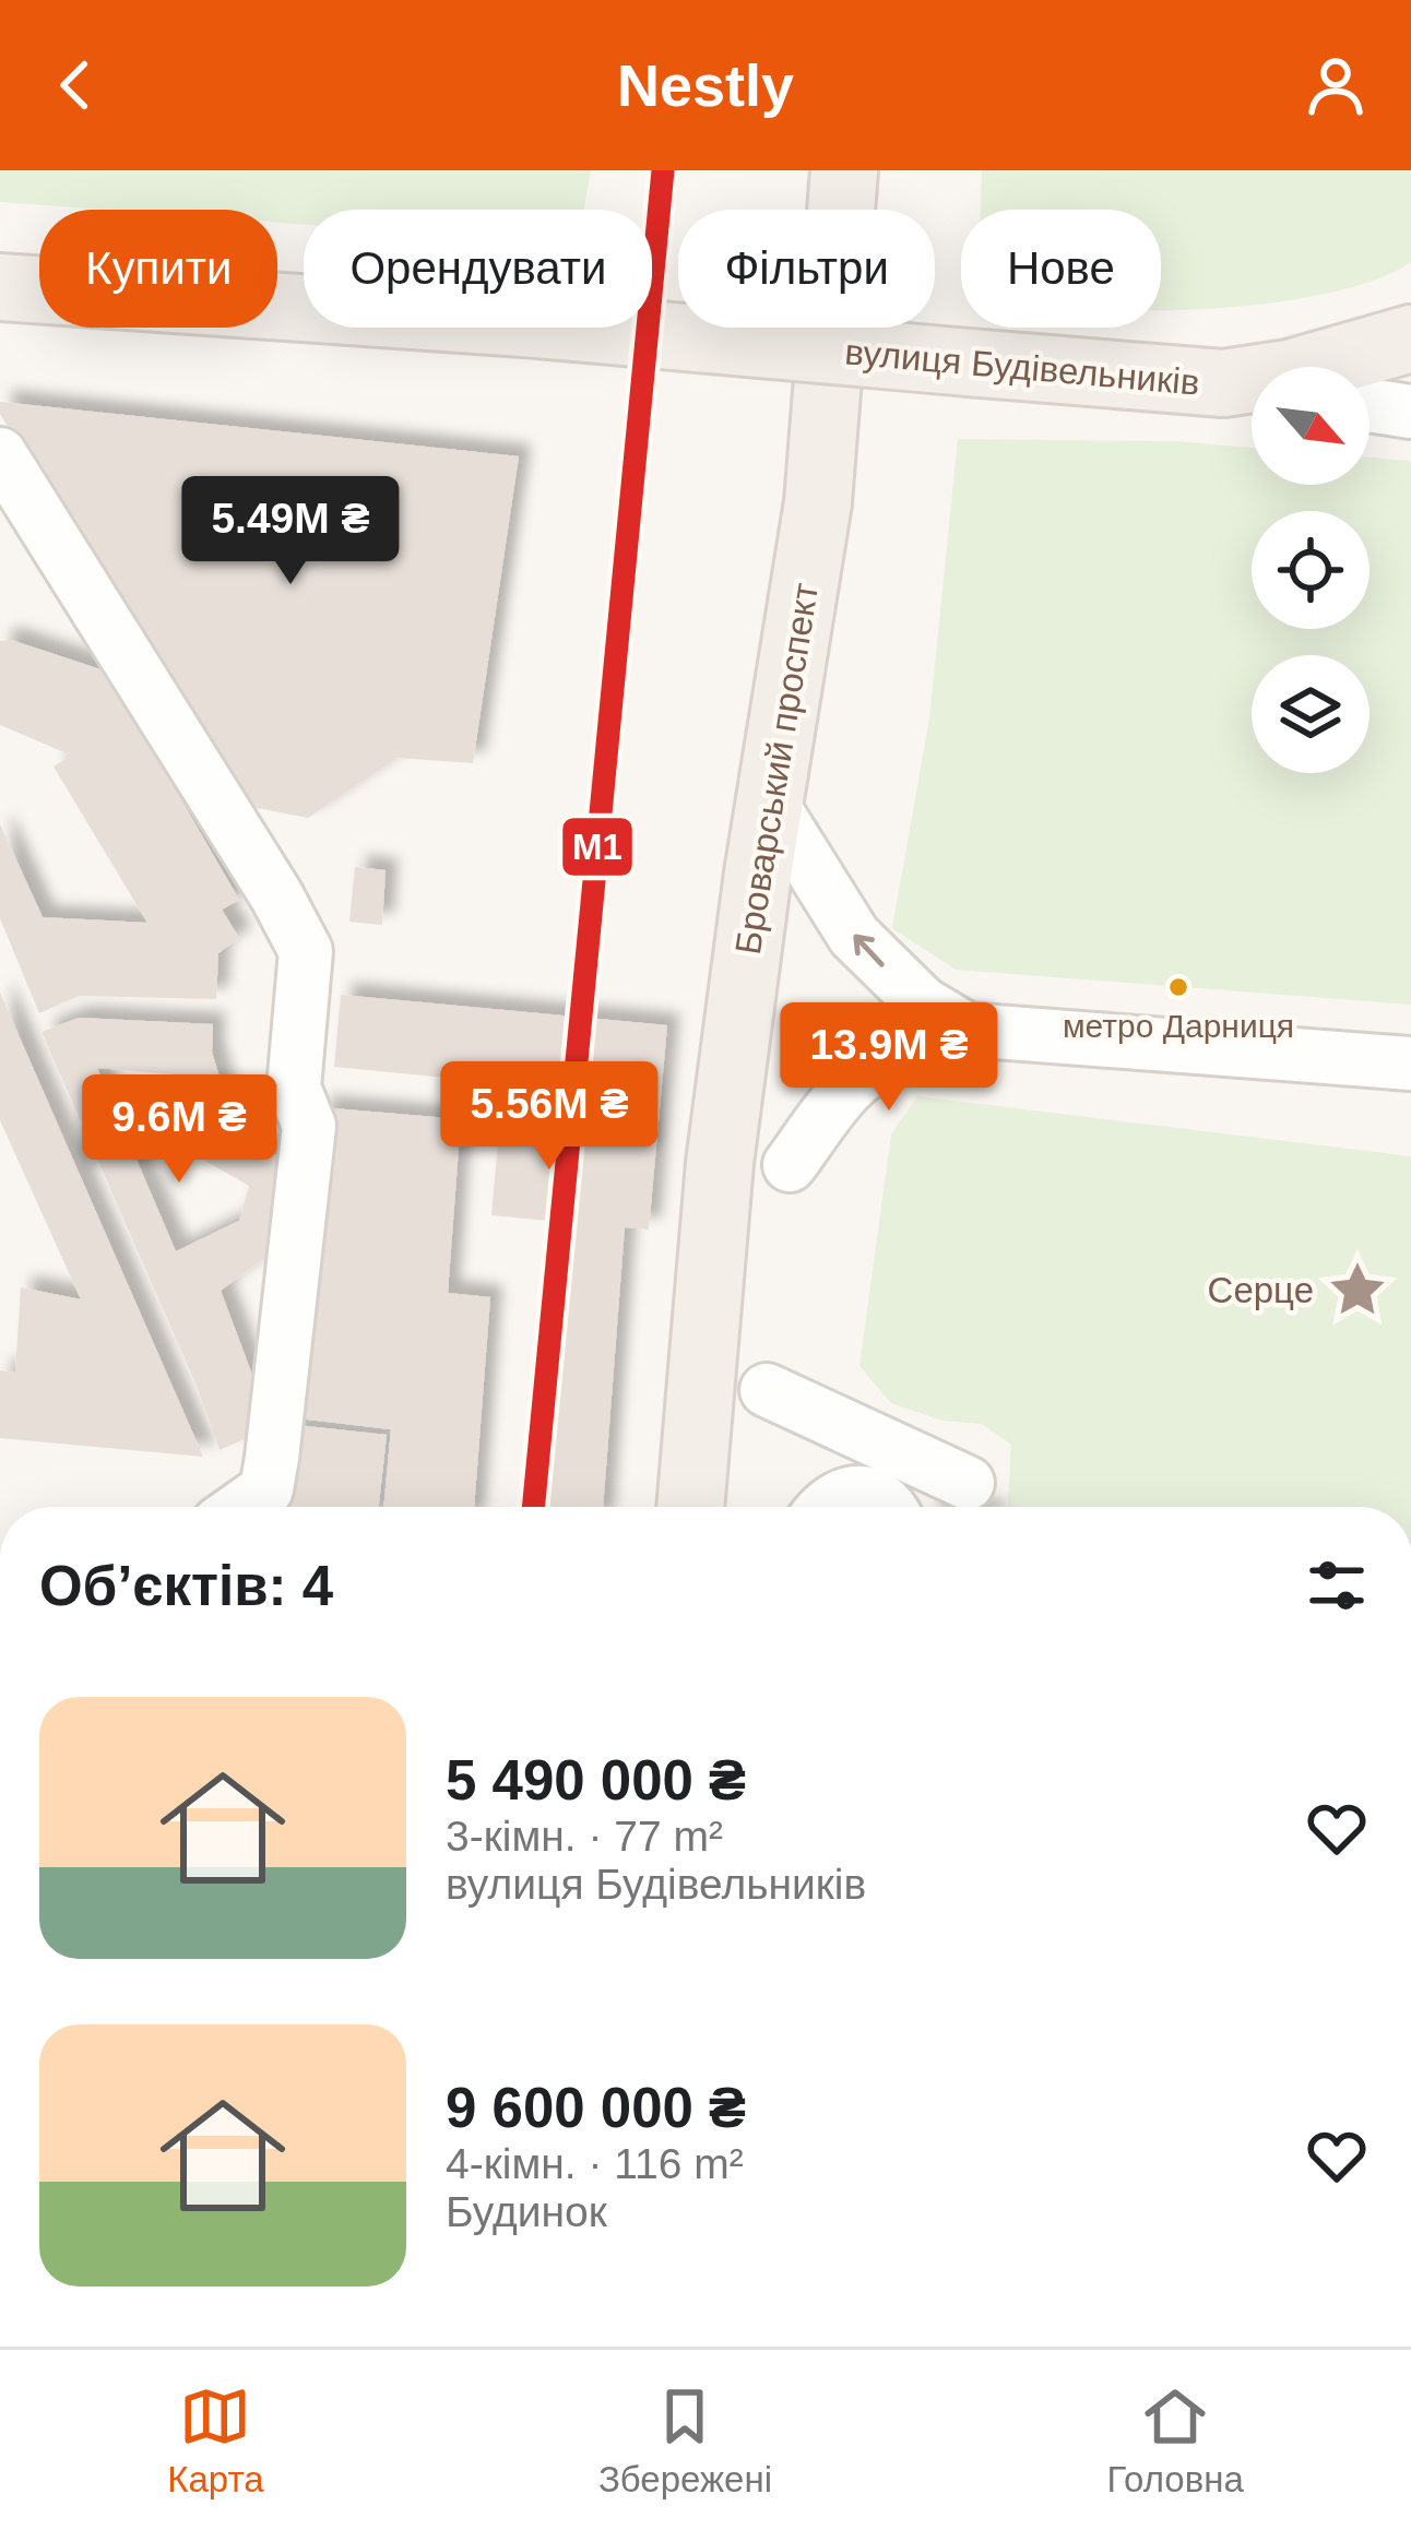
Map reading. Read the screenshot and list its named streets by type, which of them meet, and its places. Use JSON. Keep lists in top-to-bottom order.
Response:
{
  "streets": {
    "main road": ["вулиця Будівельників", "Броварський проспект"]
  },
  "places": {
    "other": ["метро Дарниця"],
    "place": ["Серце"]
  },
  "lines": ["transit line M1"],
  "north": "bottom right",
  "page": {
    "header": "Nestly",
    "chip": [
      "Купити",
      "Орендувати",
      "Фільтри",
      "Нове"
    ],
    "price": [
      "5.49M ₴",
      "13.9M ₴",
      "5.56M ₴",
      "9.6M ₴"
    ],
    "heading": "Об’єктів: 4",
    "list": [
      {
        "name": "5 490 000 ₴",
        "note": "3-кімн. · 77 m² · вулиця Будівельників"
      },
      {
        "name": "9 600 000 ₴",
        "note": "4-кімн. · 116 m² · Будинок"
      }
    ],
    "tabs": ["Карта", "Збережені", "Головна"]
  }
}
